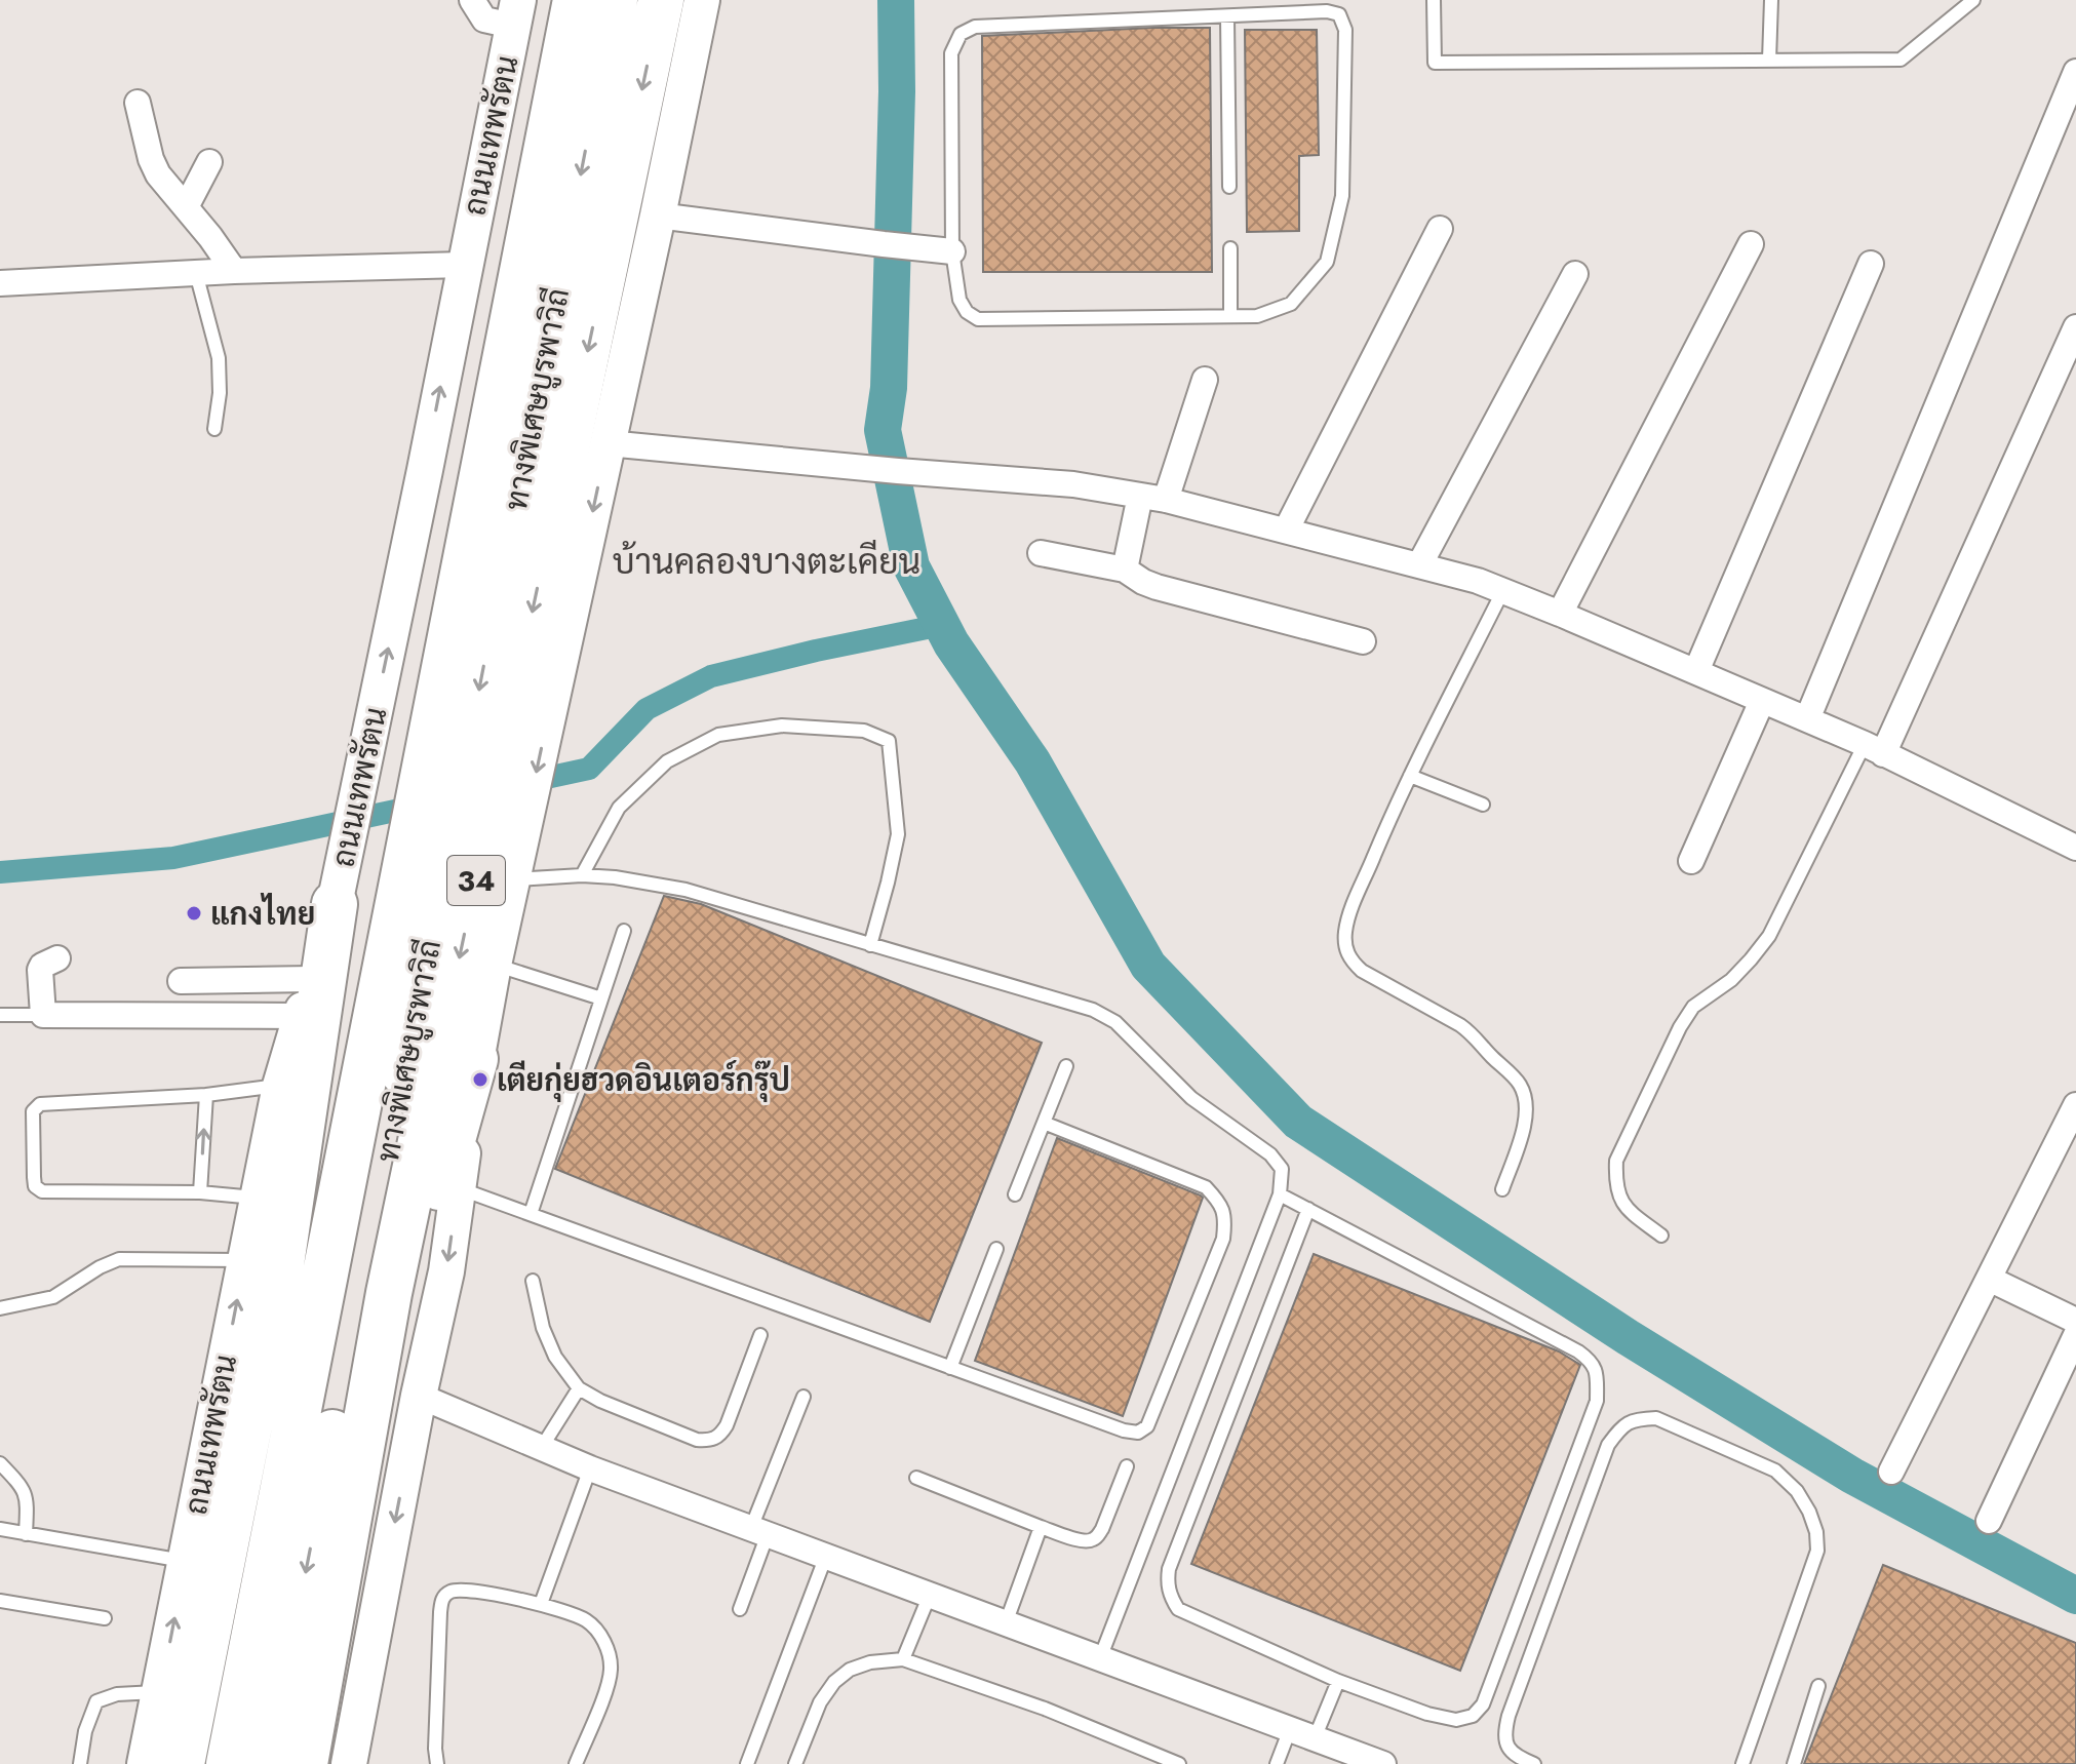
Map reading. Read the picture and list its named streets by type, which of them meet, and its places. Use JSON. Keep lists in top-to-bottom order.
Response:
{
  "streets": {
    "highway": ["ถนนเทพรัตน", "ทางพิเศษบูรพาวิถี", "34"]
  },
  "districts": ["บ้านคลองบางตะเคียน"],
  "places": ["แกงไทย", "เตียกุ่ยฮวดอินเตอร์กรุ๊ป"]
}
